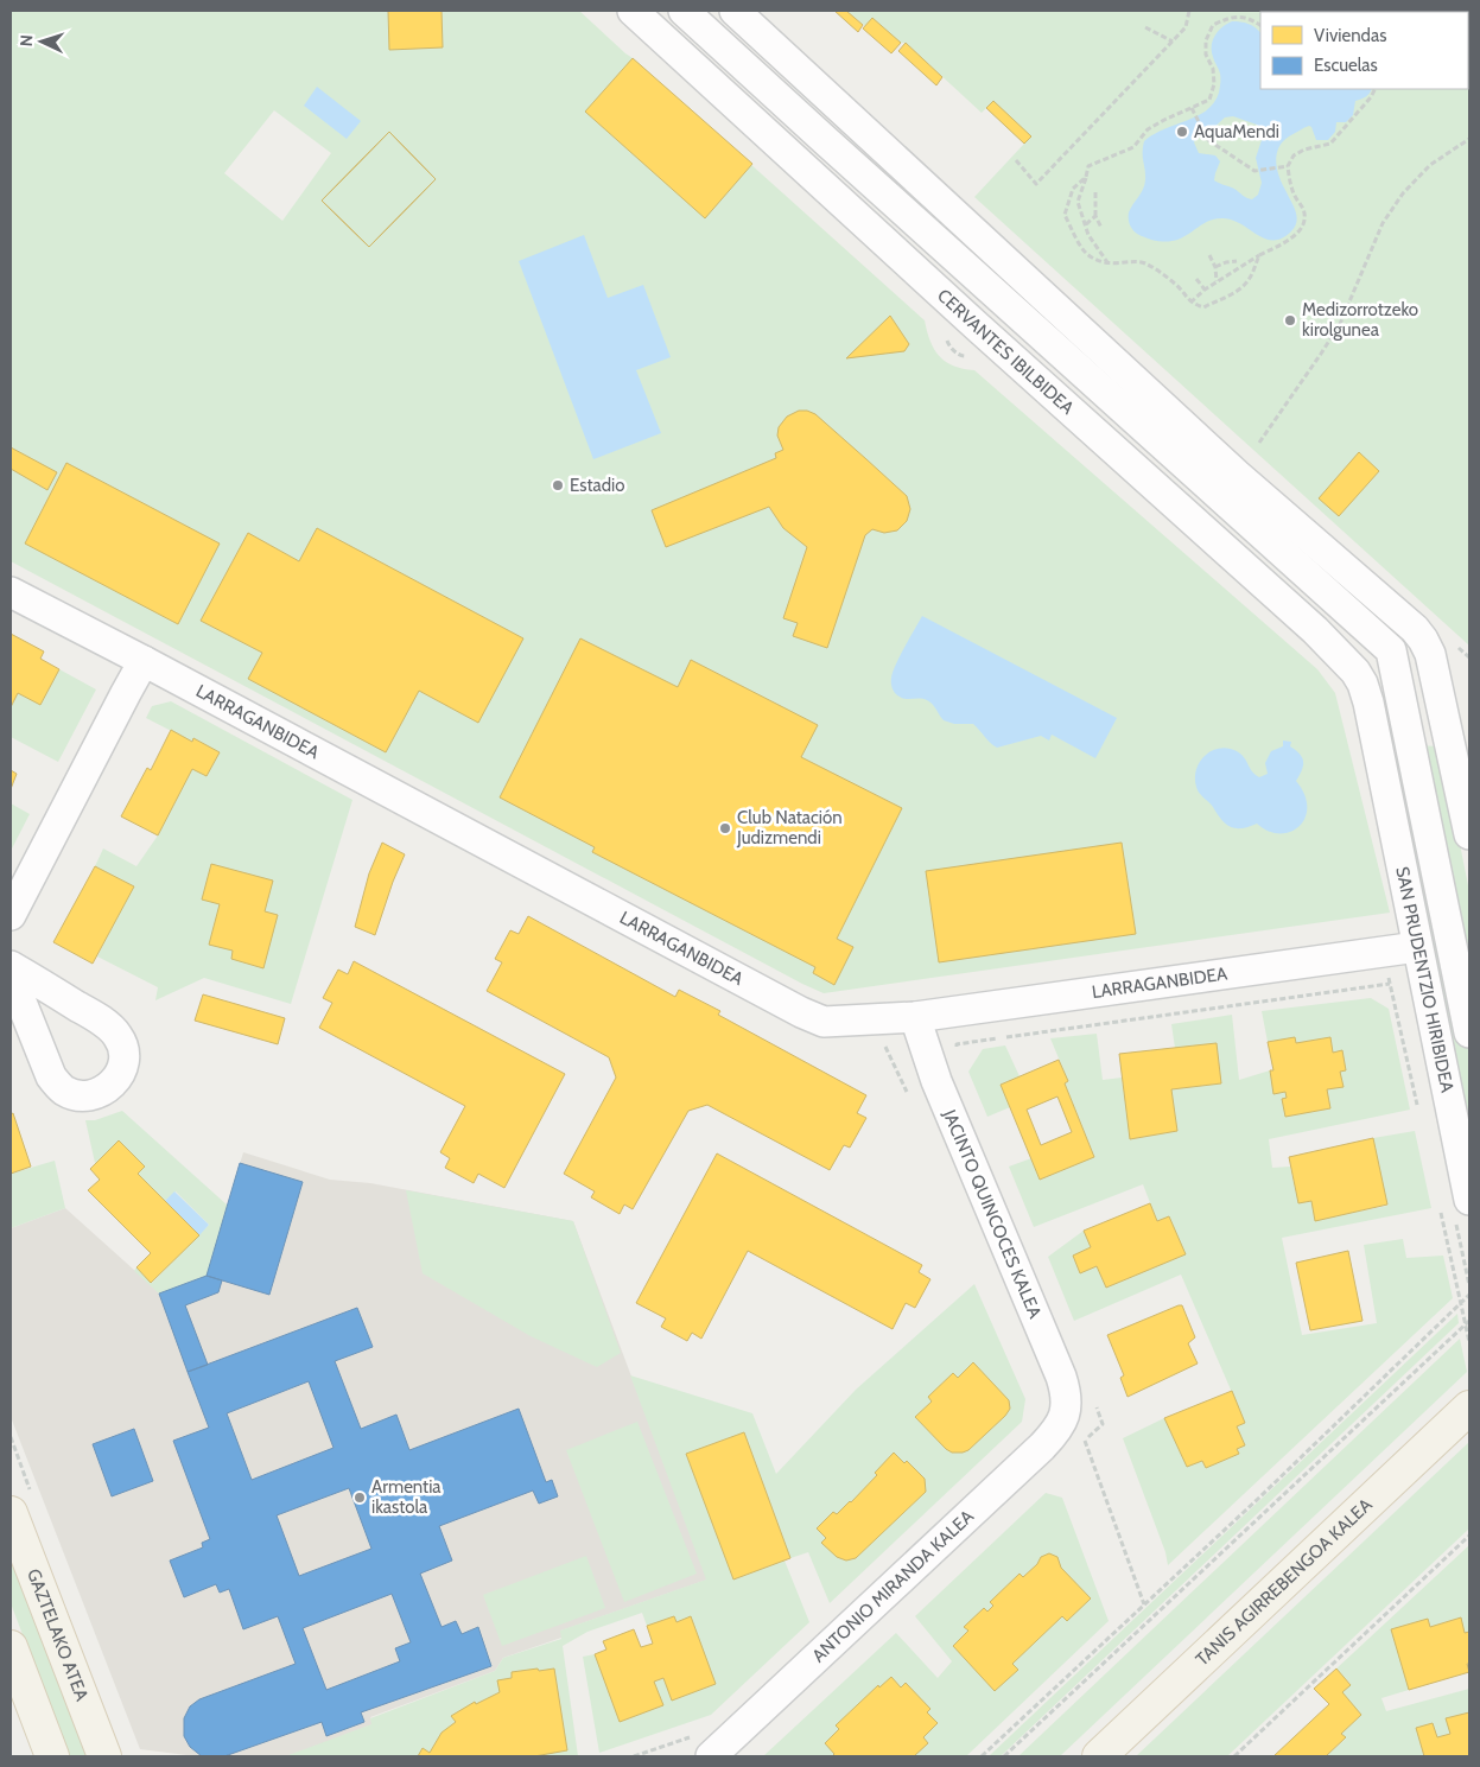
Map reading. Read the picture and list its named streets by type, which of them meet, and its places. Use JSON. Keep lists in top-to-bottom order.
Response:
{
  "streets": {
    "main road": ["TANIS AGIRREBENGOA KALEA", "GAZTELAKO ATEA"],
    "street": [
      "CERVANTES IBILBIDEA",
      "LARRAGANBIDEA",
      "SAN PRUDENTZIO HIRIBIDEA",
      "JACINTO QUINCOCES KALEA",
      "ANTONIO MIRANDA KALEA"
    ]
  },
  "crossings": [
    ["CERVANTES IBILBIDEA", "SAN PRUDENTZIO HIRIBIDEA"],
    ["LARRAGANBIDEA", "SAN PRUDENTZIO HIRIBIDEA"],
    ["LARRAGANBIDEA", "JACINTO QUINCOCES KALEA"],
    ["JACINTO QUINCOCES KALEA", "ANTONIO MIRANDA KALEA"]
  ],
  "places": [
    "AquaMendi",
    "Medizorrotzeko kirolgunea",
    "Estadio",
    "Club Natación Judizmendi",
    "Armentia ikastola"
  ],
  "legend": ["Viviendas", "Escuelas"],
  "north": "left"
}
